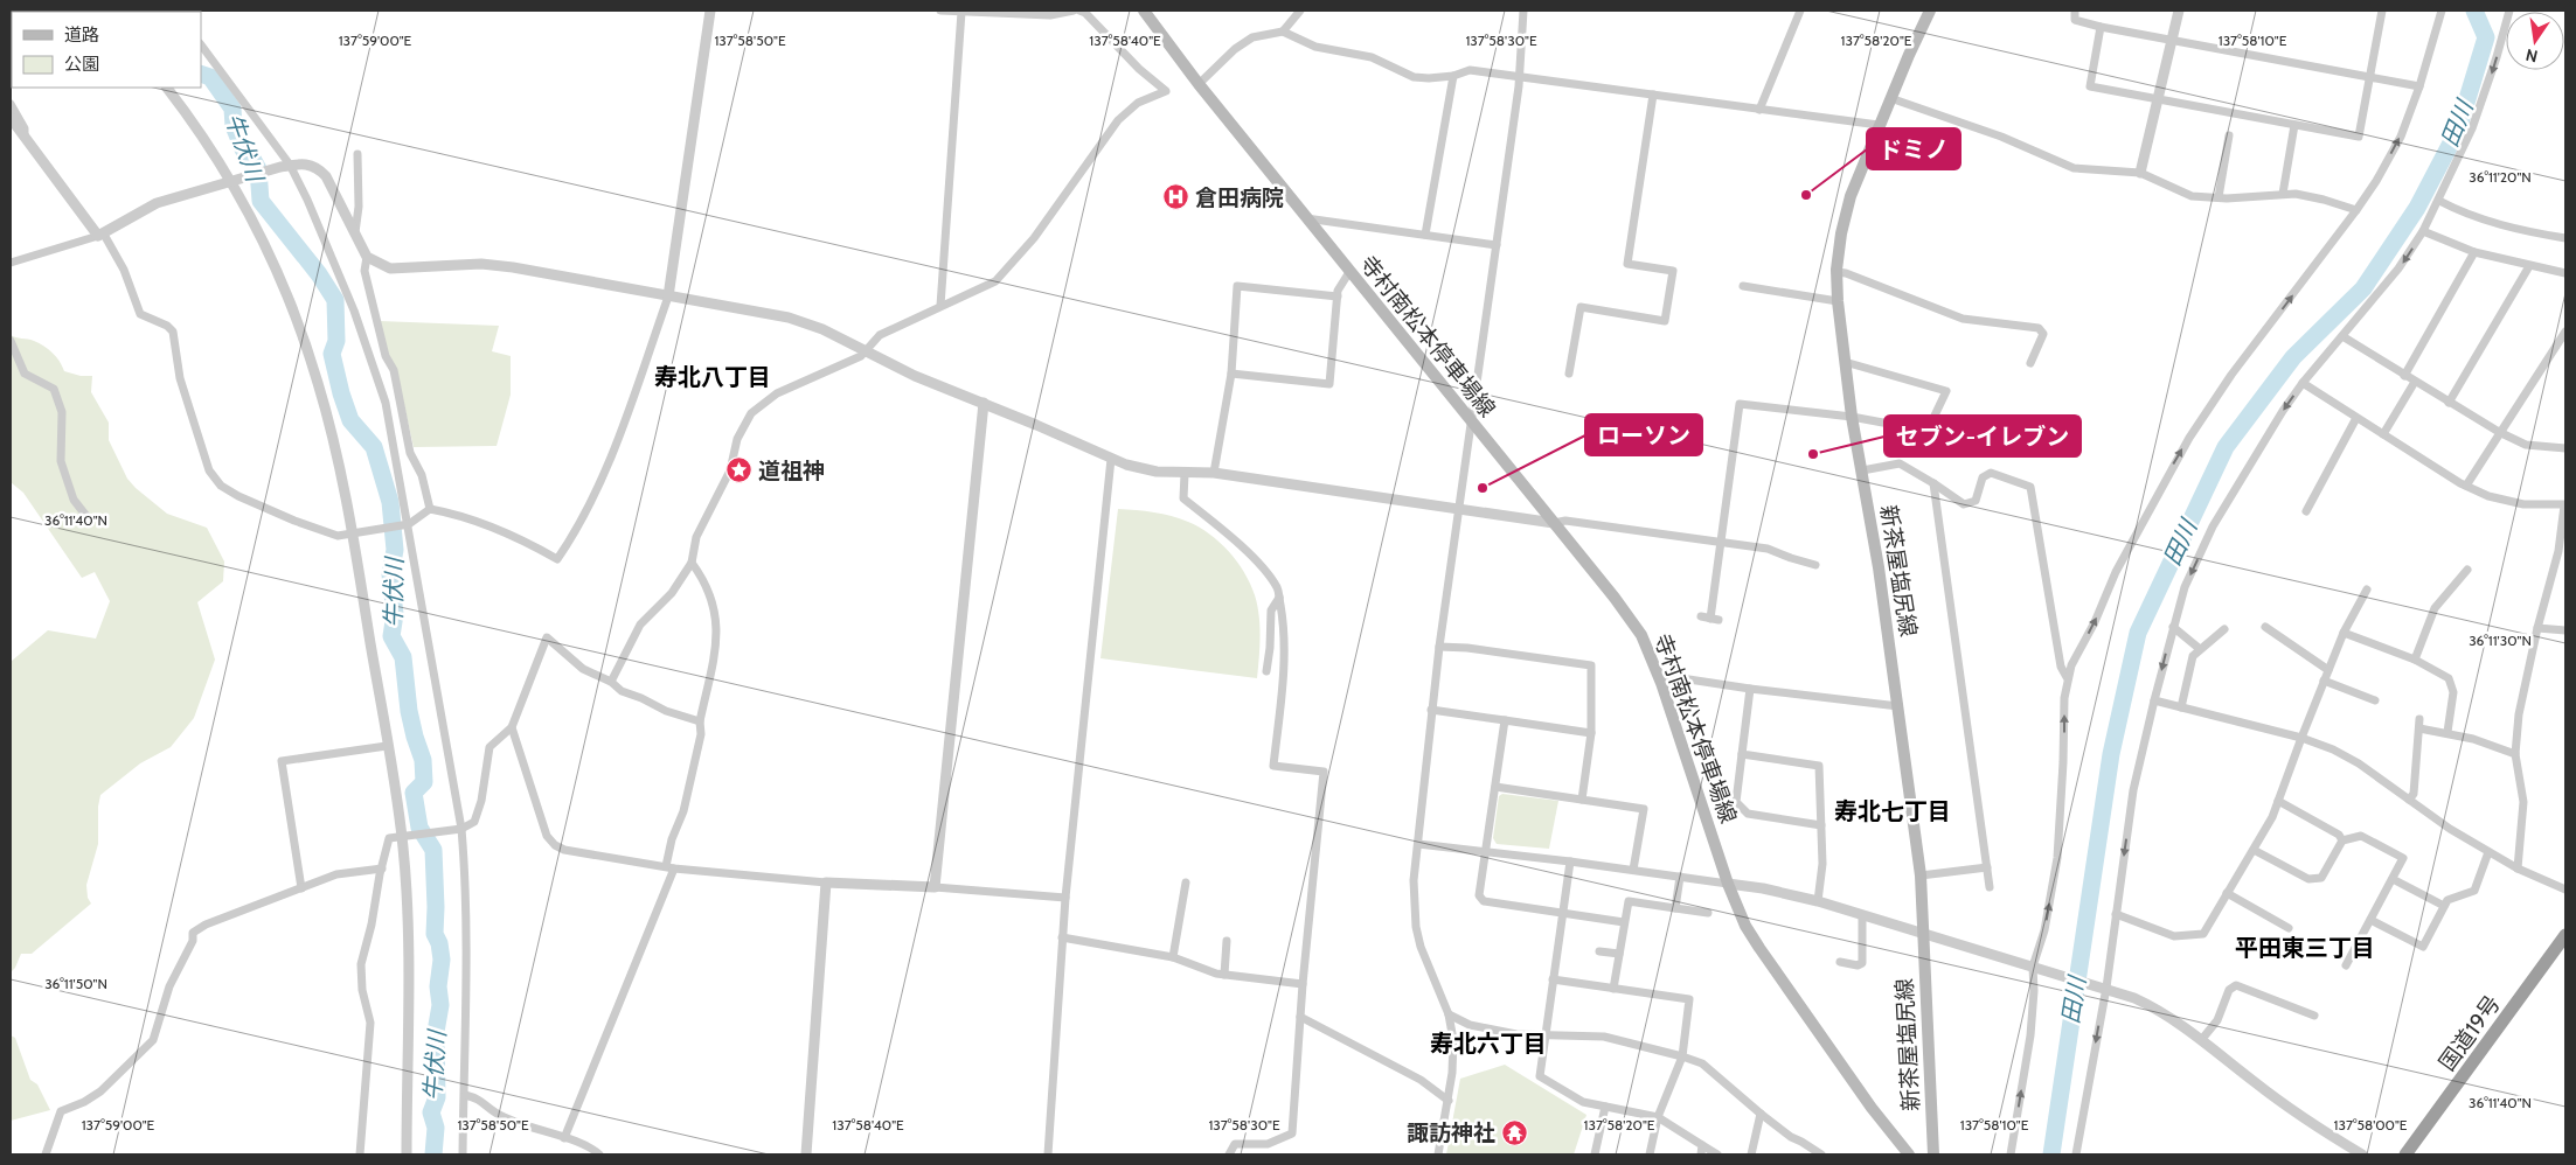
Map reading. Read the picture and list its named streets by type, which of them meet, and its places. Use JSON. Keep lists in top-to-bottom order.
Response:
{
  "streets": {
    "highway": ["国道19号"],
    "main road": ["寺村南松本停車場線", "新茶屋塩尻線"]
  },
  "districts": [
    "寿北八丁目",
    "寿北七丁目",
    "平田東三丁目",
    "寿北六丁目"
  ],
  "water": ["田川", "牛伏川"],
  "places": {
    "other": ["ドミノ", "セブン-イレブン", "ローソン"],
    "hospital": ["倉田病院"],
    "place": ["道祖神"],
    "temple": ["諏訪神社"]
  },
  "legend": ["道路", "公園"],
  "north": "bottom",
  "coordinates": [
    "137°59'00\"E",
    "137°58'50\"E",
    "137°58'40\"E",
    "137°58'30\"E",
    "137°58'20\"E",
    "137°58'10\"E",
    "36°11'20\"N",
    "36°11'40\"N",
    "36°11'30\"N",
    "36°11'50\"N",
    "137°58'00\"E"
  ]
}
